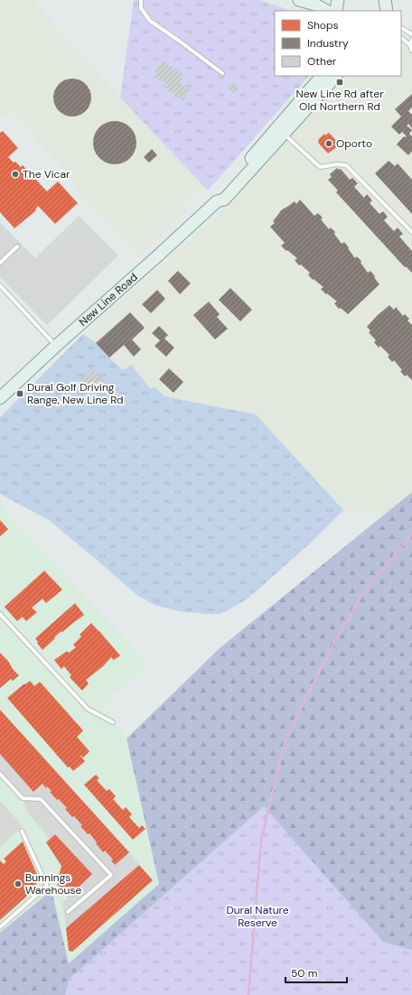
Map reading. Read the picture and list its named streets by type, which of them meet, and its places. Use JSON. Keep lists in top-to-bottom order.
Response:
{
  "streets": {
    "main road": ["New Line Road"]
  },
  "parks": ["Dural Nature Reserve"],
  "places": {
    "transit": ["New Line Rd after Old Northern Rd", "Dural Golf Driving Range, New Line Rd"],
    "other": ["Oporto", "The Vicar", "Bunnings Warehouse"]
  },
  "legend": ["Shops", "Industry", "Other"],
  "scale_bar": "50 m"
}
